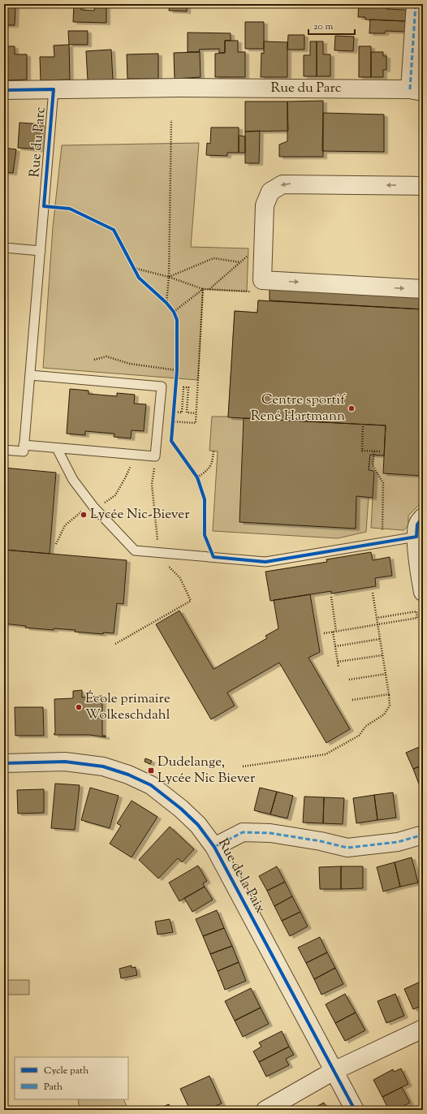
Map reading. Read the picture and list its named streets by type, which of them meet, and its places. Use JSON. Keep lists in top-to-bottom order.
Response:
{
  "streets": {
    "street": ["Rue du Parc", "Rue de la Paix"]
  },
  "places": {
    "other": ["Centre sportif René Hartmann", "Lycée Nic-Biever", "École primaire Wolkeschdahl"],
    "transit": ["Dudelange, Lycée Nic Biever"]
  },
  "legend": ["Cycle path", "Path"],
  "scale_bar": "20 m"
}
